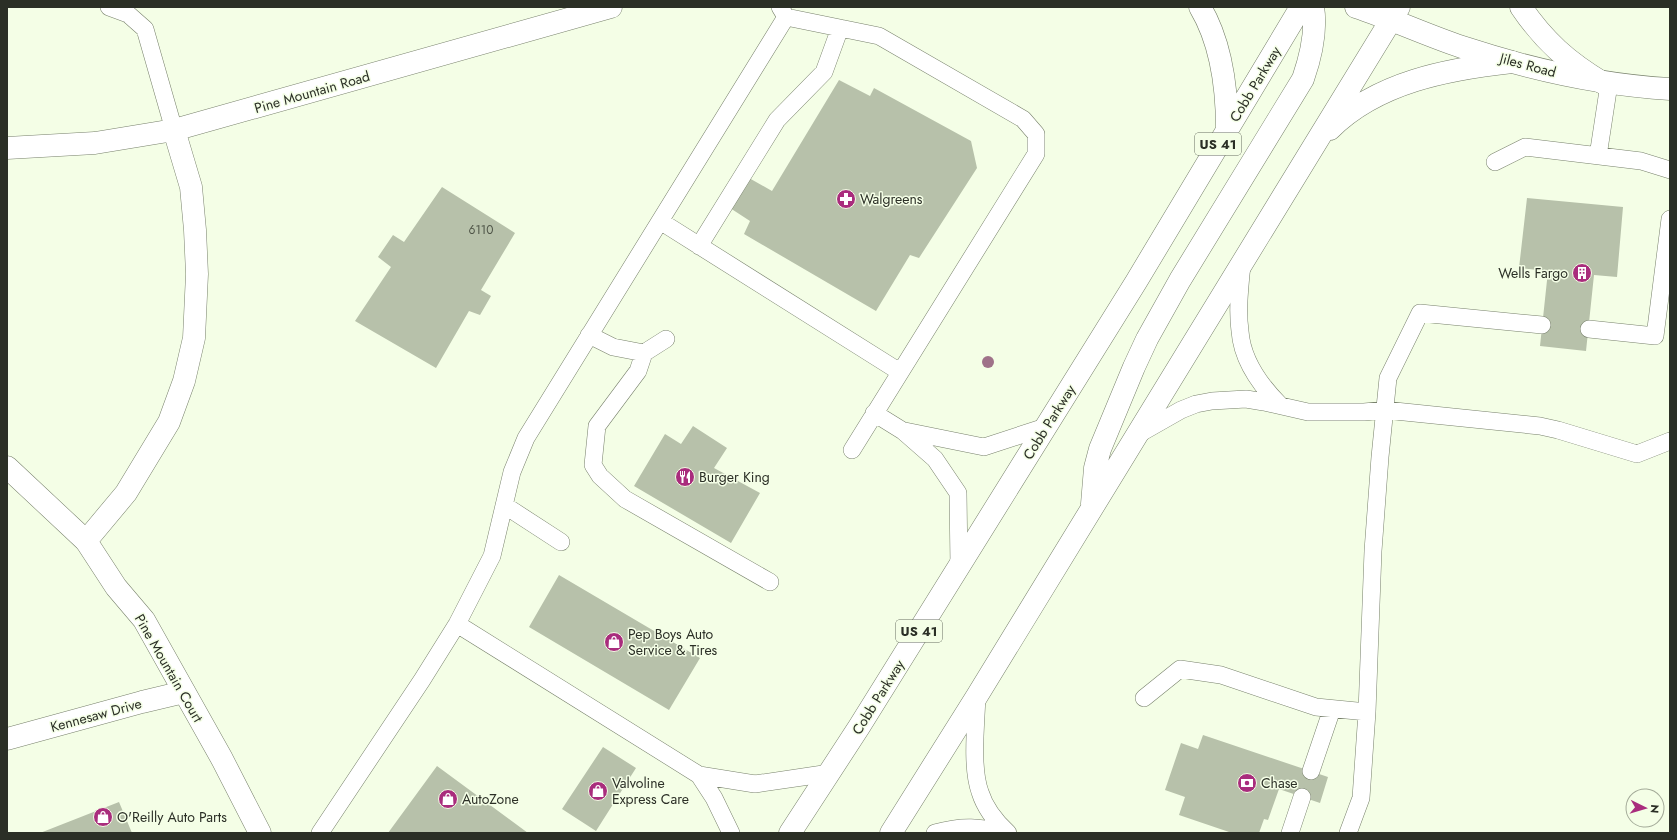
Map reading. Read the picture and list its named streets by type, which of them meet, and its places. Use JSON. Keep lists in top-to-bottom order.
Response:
{
  "streets": {
    "main road": [
      "Jiles Road",
      "Cobb Parkway",
      "Pine Mountain Road",
      "US 41",
      "Pine Mountain Court",
      "Kennesaw Drive"
    ]
  },
  "crossings": [
    ["Pine Mountain Court", "Kennesaw Drive"]
  ],
  "places": {
    "pharmacy": ["Walgreens"],
    "building": ["Wells Fargo"],
    "restaurant": ["Burger King"],
    "shop": [
      "Pep Boys Auto Service & Tires",
      "Valvoline Express Care",
      "AutoZone",
      "O'Reilly Auto Parts"
    ],
    "bank": ["Chase"]
  },
  "house_numbers": ["6110"],
  "north": "right"
}
